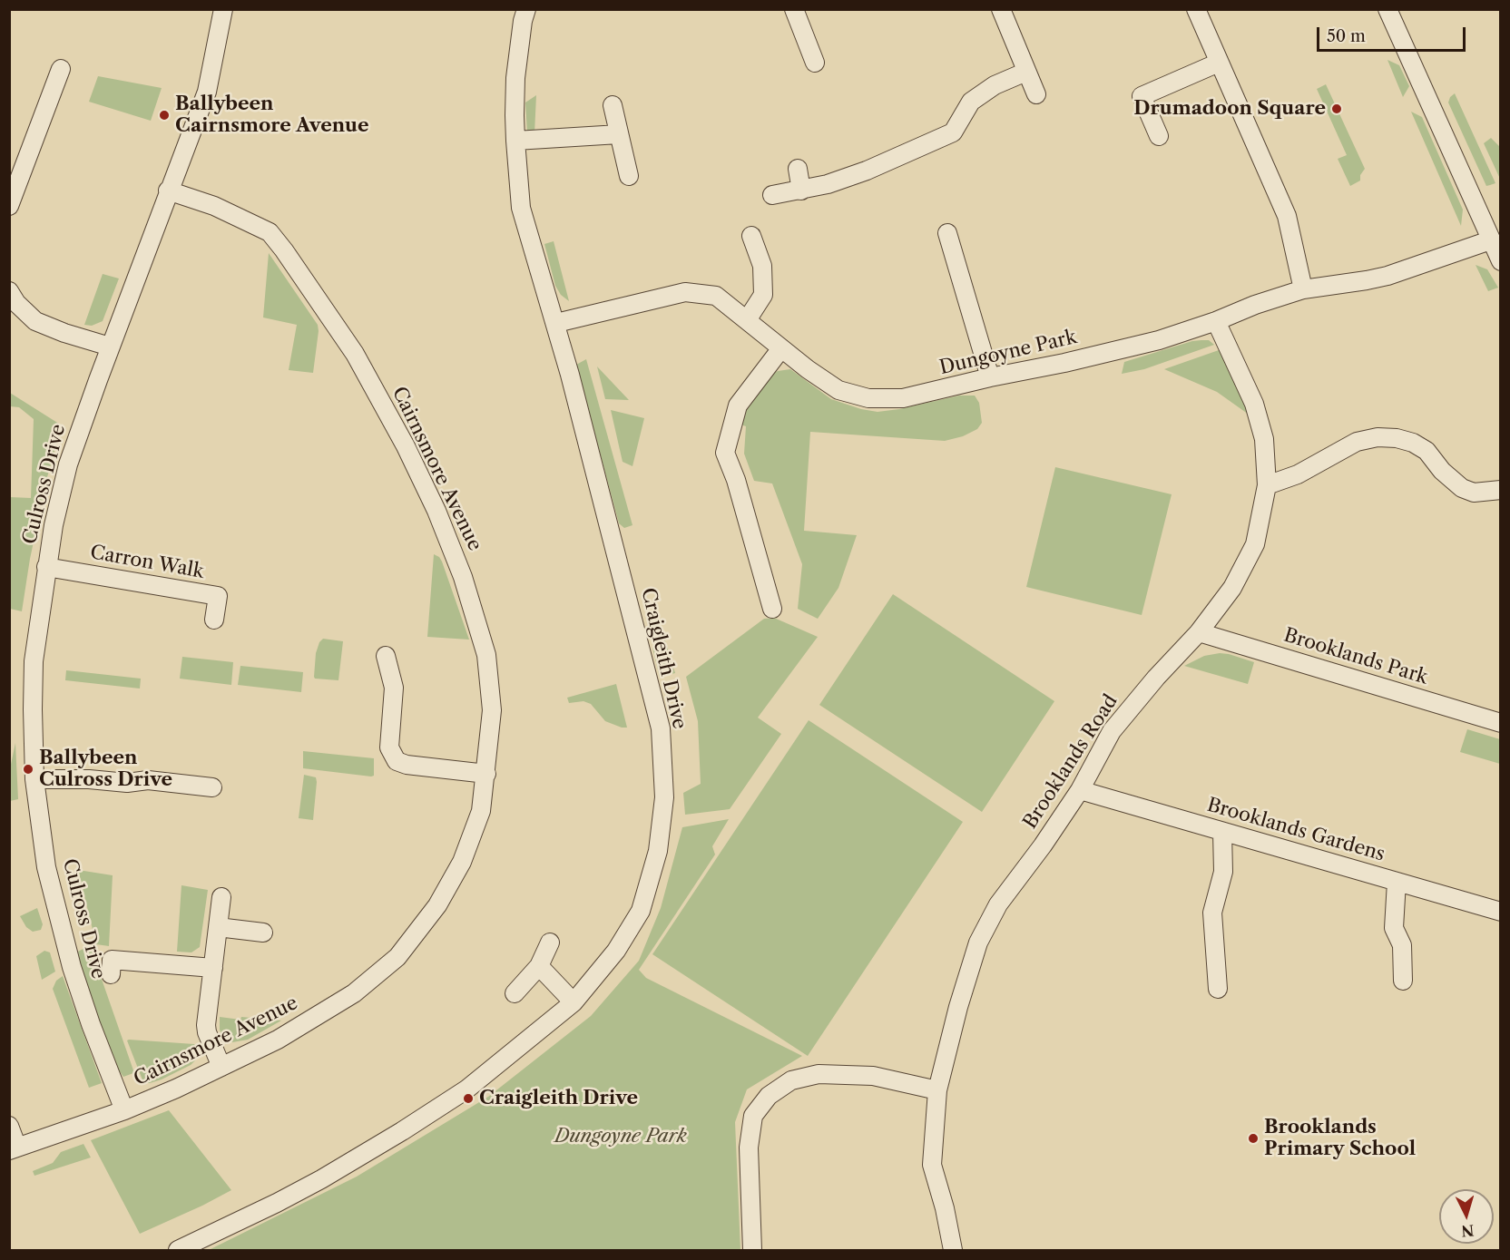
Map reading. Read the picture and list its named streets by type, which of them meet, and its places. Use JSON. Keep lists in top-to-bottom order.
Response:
{
  "streets": {
    "street": [
      "Dungoyne Park",
      "Cairnsmore Avenue",
      "Culross Drive",
      "Carron Walk",
      "Brooklands Park",
      "Craigleith Drive",
      "Brooklands Road",
      "Brooklands Gardens"
    ]
  },
  "crossings": [
    ["Dungoyne Park", "Craigleith Drive"],
    ["Dungoyne Park", "Brooklands Road"],
    ["Cairnsmore Avenue", "Culross Drive"],
    ["Culross Drive", "Carron Walk"],
    ["Brooklands Park", "Brooklands Road"],
    ["Brooklands Road", "Brooklands Gardens"]
  ],
  "parks": ["Dungoyne Park"],
  "places": [
    "Drumadoon Square",
    "Ballybeen Cairnsmore Avenue",
    "Ballybeen Culross Drive",
    "Craigleith Drive",
    "Brooklands Primary School"
  ],
  "scale_bar": "50 m",
  "north": "bottom"
}
